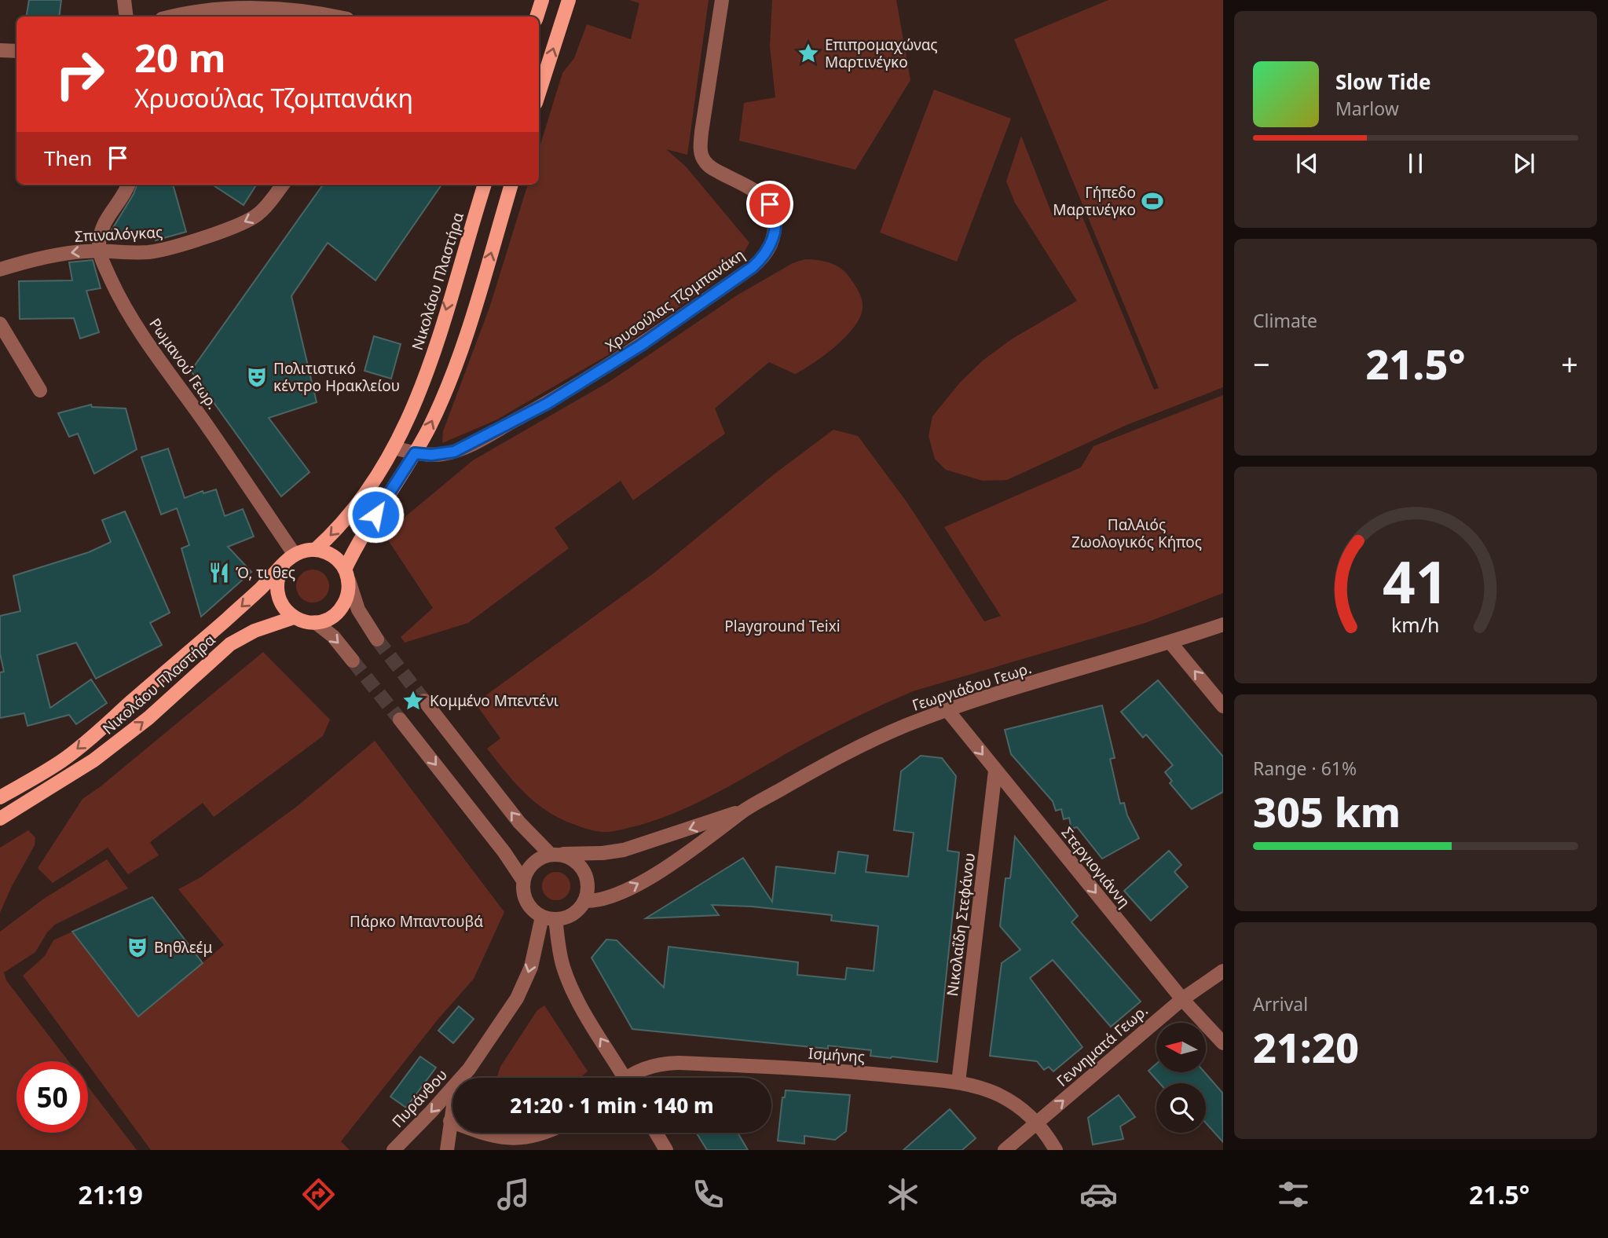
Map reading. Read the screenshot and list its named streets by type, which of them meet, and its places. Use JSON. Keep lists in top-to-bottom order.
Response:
{
  "streets": {
    "main road": ["Νικολάου Πλαστήρα"],
    "street": [
      "Σπιναλόγκας",
      "Χρυσούλας Τζομπανάκη",
      "Ρωμανού Γεωρ.",
      "Γεωργιάδου Γεωρ.",
      "Στεργιογιάννη",
      "Νικολαΐδη Στεφάνου",
      "Γεννηματά Γεωρ.",
      "Ισμήνης",
      "Πυράνθου"
    ]
  },
  "crossings": [
    ["Σπιναλόγκας", "Ρωμανού Γεωρ."],
    ["Νικολάου Πλαστήρα", "Χρυσούλας Τζομπανάκη"],
    ["Νικολάου Πλαστήρα", "Ρωμανού Γεωρ."],
    ["Γεωργιάδου Γεωρ.", "Στεργιογιάννη"],
    ["Στεργιογιάννη", "Νικολαΐδη Στεφάνου"],
    ["Στεργιογιάννη", "Γεννηματά Γεωρ."],
    ["Νικολαΐδη Στεφάνου", "Ισμήνης"],
    ["Γεννηματά Γεωρ.", "Ισμήνης"]
  ],
  "one_way": ["Σπιναλόγκας", "Στεργιογιάννη", "Γεννηματά Γεωρ."],
  "parks": ["ΠαλΑιός Ζωολογικός Κήπος", "Playground Teixi", "Πάρκο Μπαντουβά"],
  "places": {
    "place": ["Επιπρομαχώνας Μαρτινέγκο", "Κομμένο Μπεντένι"],
    "sports": ["Γήπεδο Μαρτινέγκο"],
    "theatre": ["Πολιτιστικό κέντρο Ηρακλείου", "Βηθλεέμ"],
    "restaurant": ["Ό, τι θες"]
  },
  "north": "left",
  "page": {
    "turn": ["20 m", "Χρυσούλας Τζομπανάκη"],
    "song": ["Slow Tide", "Marlow"],
    "then": "Then",
    "tile": [
      "Climate",
      ["Range · 61%", "305 km"],
      ["Arrival", "21:20"]
    ],
    "heat": ["−", "21.5°", "+"],
    "limit": "50",
    "trip": "21:20 · 1 min · 140 m",
    "tabs": ["21:19", "21.5°"],
    "gauge": ["41", "km/h"]
  }
}
